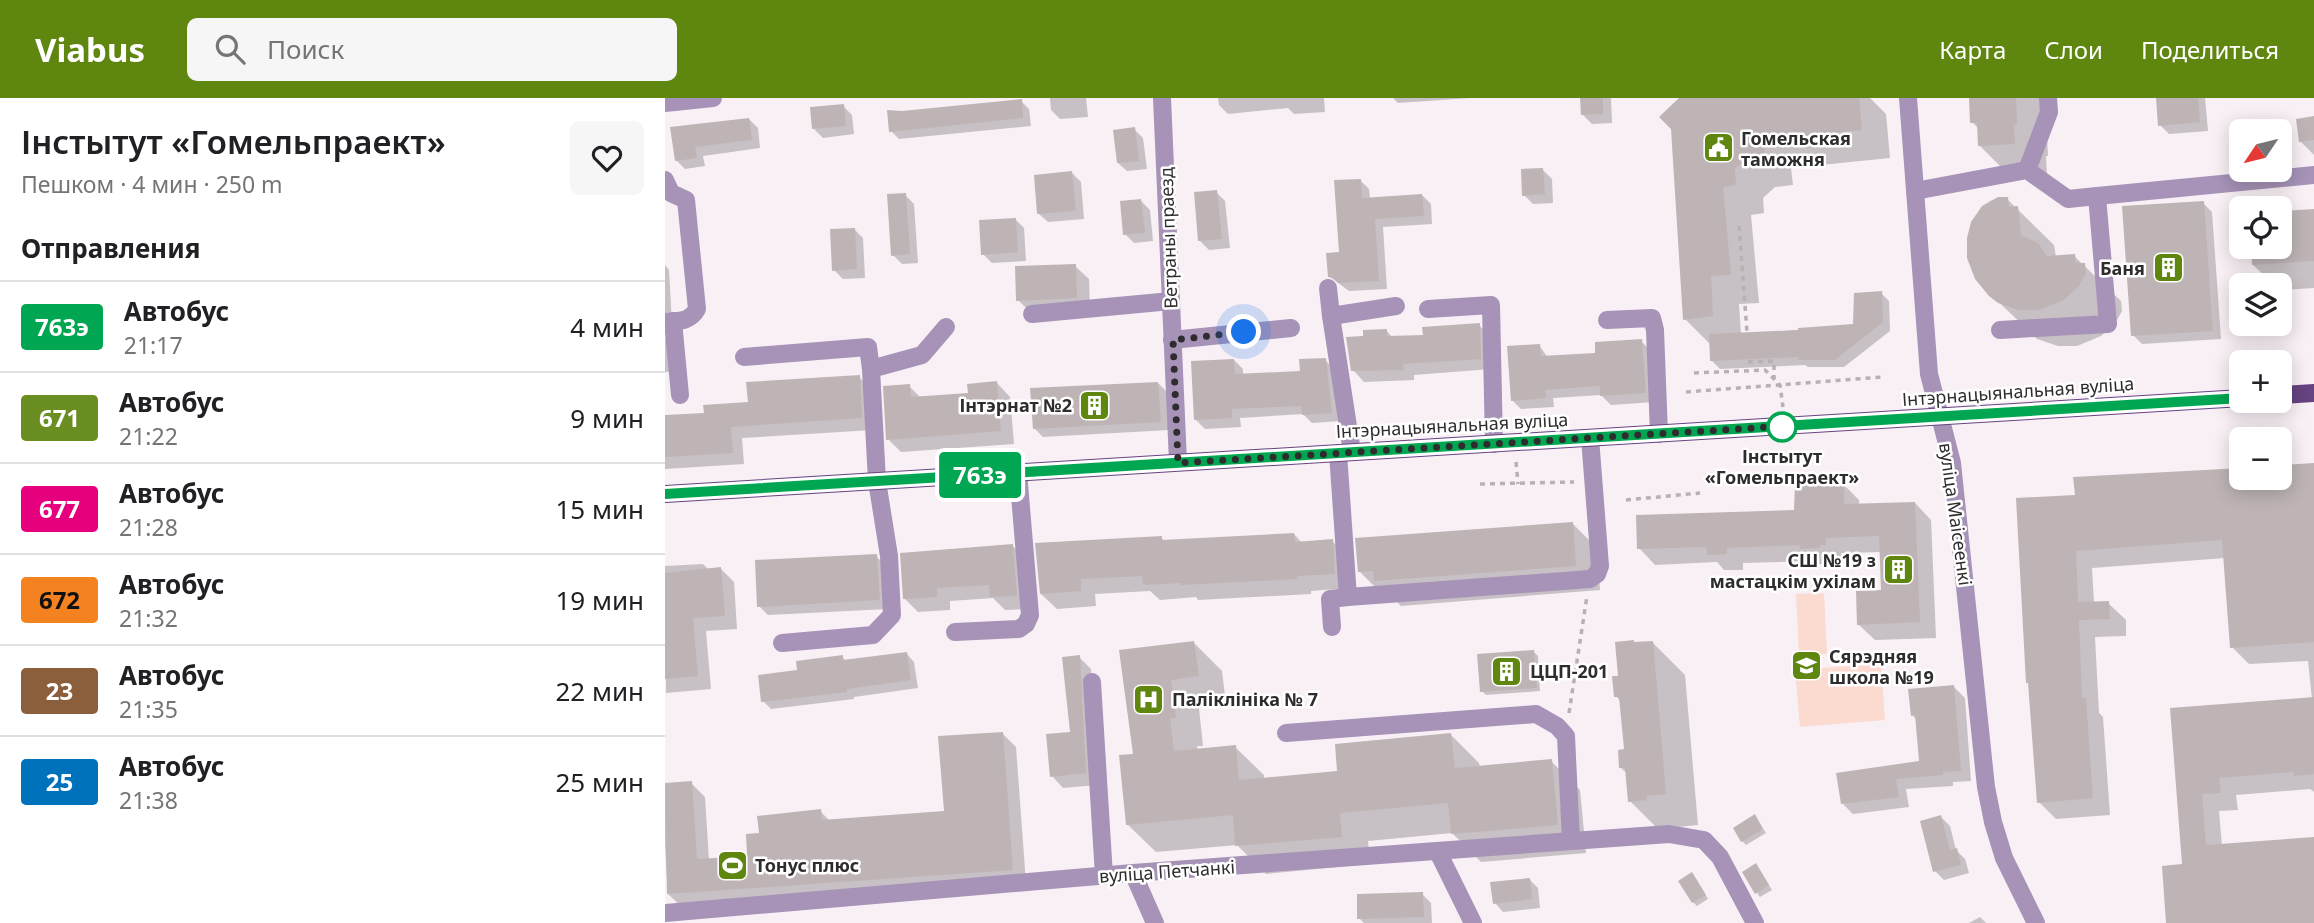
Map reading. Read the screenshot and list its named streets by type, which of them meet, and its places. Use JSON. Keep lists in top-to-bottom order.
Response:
{
  "streets": {
    "main road": ["Інтэрнацыянальная вуліца"],
    "street": ["Ветраны праезд", "вуліца Маісеенкі", "вуліца Петчанкі"]
  },
  "crossings": [
    ["Ветраны праезд", "Інтэрнацыянальная вуліца"],
    ["Інтэрнацыянальная вуліца", "вуліца Маісеенкі"]
  ],
  "places": {
    "public building": ["Гомельская таможня"],
    "building": [
      "Баня",
      "Інтэрнат №2",
      "СШ №19 з мастацкім ухілам",
      "ЦЦП-201"
    ],
    "other": ["Інстытут «Гомельпраект»"],
    "school or university": ["Сярэдняя школа №19"],
    "hospital": ["Паліклініка № 7"],
    "sports": ["Тонус плюс"]
  },
  "lines": ["bus line 763э"],
  "north": "bottom left",
  "page": {
    "header": "Viabus",
    "search": "Поиск",
    "nav": ["Карта", "Слои", "Поделиться"],
    "heading": [
      ["Інстытут «Гомельпраект»", "Пешком · 4 мин · 250 m"],
      "Отправления"
    ],
    "on_map": "763э",
    "map_buttons": ["+", "−"],
    "list": [
      {
        "mark": "763э",
        "name": "Автобус",
        "note": "21:17",
        "value": "4 мин"
      },
      {
        "mark": "671",
        "name": "Автобус",
        "note": "21:22",
        "value": "9 мин"
      },
      {
        "mark": "677",
        "name": "Автобус",
        "note": "21:28",
        "value": "15 мин"
      },
      {
        "mark": "672",
        "name": "Автобус",
        "note": "21:32",
        "value": "19 мин"
      },
      {
        "mark": "23",
        "name": "Автобус",
        "note": "21:35",
        "value": "22 мин"
      },
      {
        "mark": "25",
        "name": "Автобус",
        "note": "21:38",
        "value": "25 мин"
      }
    ]
  }
}
